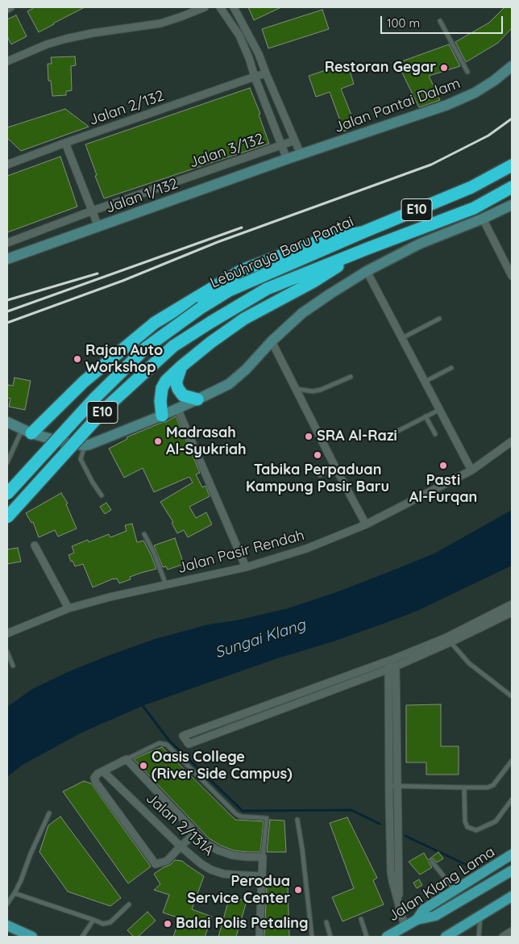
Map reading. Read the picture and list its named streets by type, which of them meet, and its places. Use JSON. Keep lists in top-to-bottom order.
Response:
{
  "streets": {
    "highway": ["E10", "Lebuhraya Baru Pantai"],
    "main road": ["Jalan Klang Lama"],
    "street": [
      "Jalan Pantai Dalam",
      "Jalan 2/132",
      "Jalan 3/132",
      "Jalan 1/132",
      "Jalan Pasir Rendah",
      "Jalan 2/131A"
    ]
  },
  "crossings": [
    ["Jalan Pantai Dalam", "Jalan 1/132"]
  ],
  "water": ["Sungai Klang"],
  "places": [
    "Restoran Gegar",
    "Rajan Auto Workshop",
    "SRA Al-Razi",
    "Madrasah Al-Syukriah",
    "Tabika Perpaduan Kampung Pasir Baru",
    "Pasti Al-Furqan",
    "Oasis College (River Side Campus)",
    "Perodua Service Center",
    "Balai Polis Petaling"
  ],
  "scale_bar": "100 m"
}
